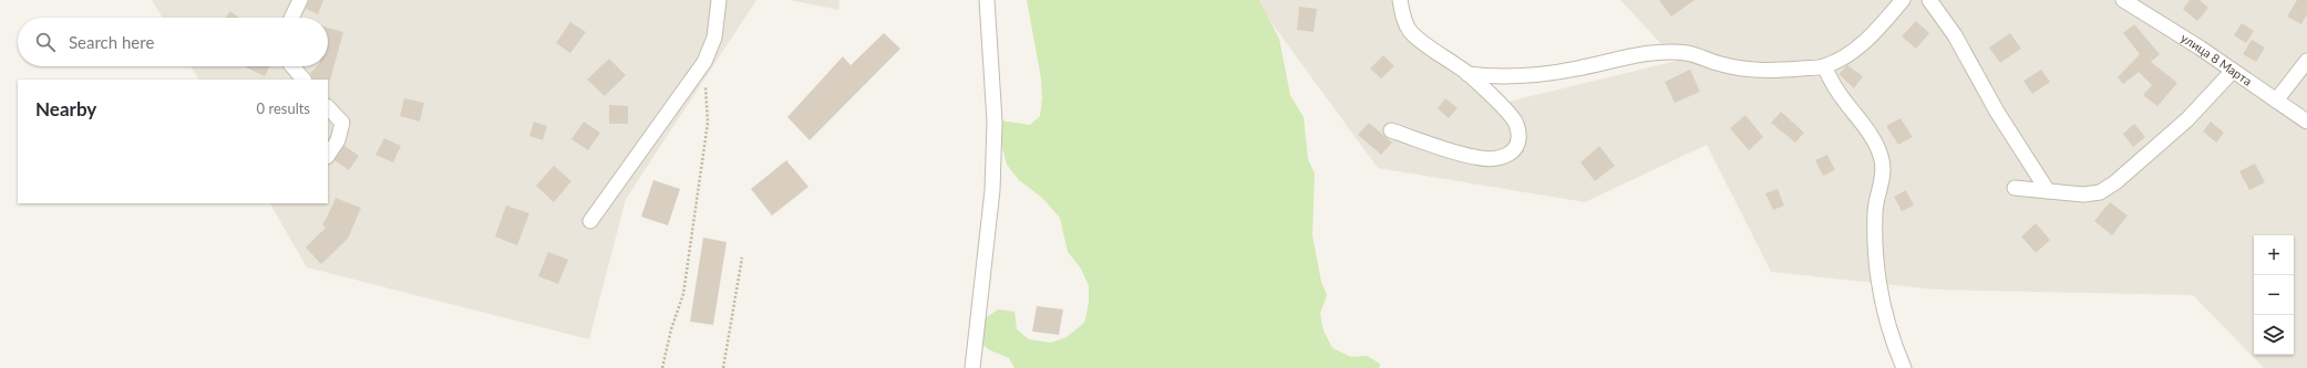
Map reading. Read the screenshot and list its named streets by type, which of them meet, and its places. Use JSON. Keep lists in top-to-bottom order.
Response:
{
  "streets": {
    "street": ["улица 8 Марта"]
  },
  "page": {
    "search": "Search here",
    "heading": ["Nearby", "0 results"],
    "map_buttons": ["+", "−"]
  }
}
